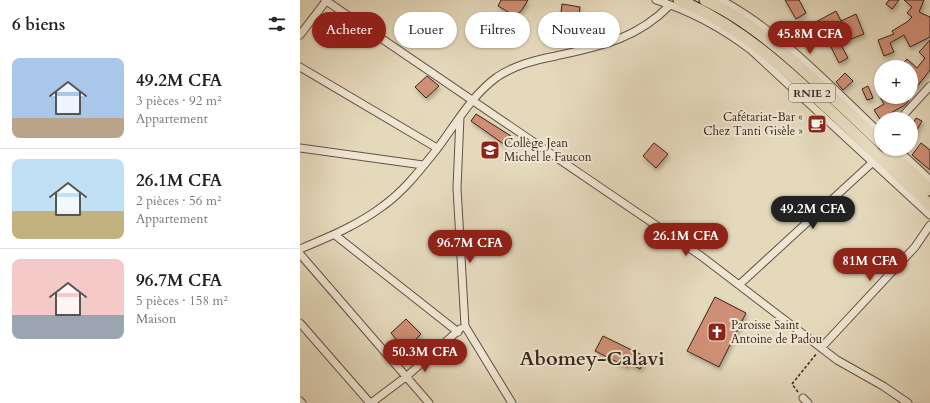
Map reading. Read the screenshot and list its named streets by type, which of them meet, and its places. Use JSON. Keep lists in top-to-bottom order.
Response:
{
  "streets": {
    "highway": ["RNIE 2"]
  },
  "districts": ["Abomey-Calavi"],
  "places": {
    "cafe": ["Cafétariat-Bar « Chez Tanti Gisèle »"],
    "school or university": ["Collège Jean Michel le Faucon"],
    "church": ["Paroisse Saint Antoine de Padou"]
  },
  "page": {
    "heading": "6 biens",
    "chip": [
      "Acheter",
      "Louer",
      "Filtres",
      "Nouveau"
    ],
    "price": [
      "45.8M CFA",
      "49.2M CFA",
      "26.1M CFA",
      "96.7M CFA",
      "81M CFA",
      "50.3M CFA"
    ],
    "list": [
      {
        "name": "49.2M CFA",
        "note": "3 pièces · 92 m² · Appartement"
      },
      {
        "name": "26.1M CFA",
        "note": "2 pièces · 56 m² · Appartement"
      },
      {
        "name": "96.7M CFA",
        "note": "5 pièces · 158 m² · Maison"
      }
    ],
    "map_buttons": ["+", "−"]
  }
}
